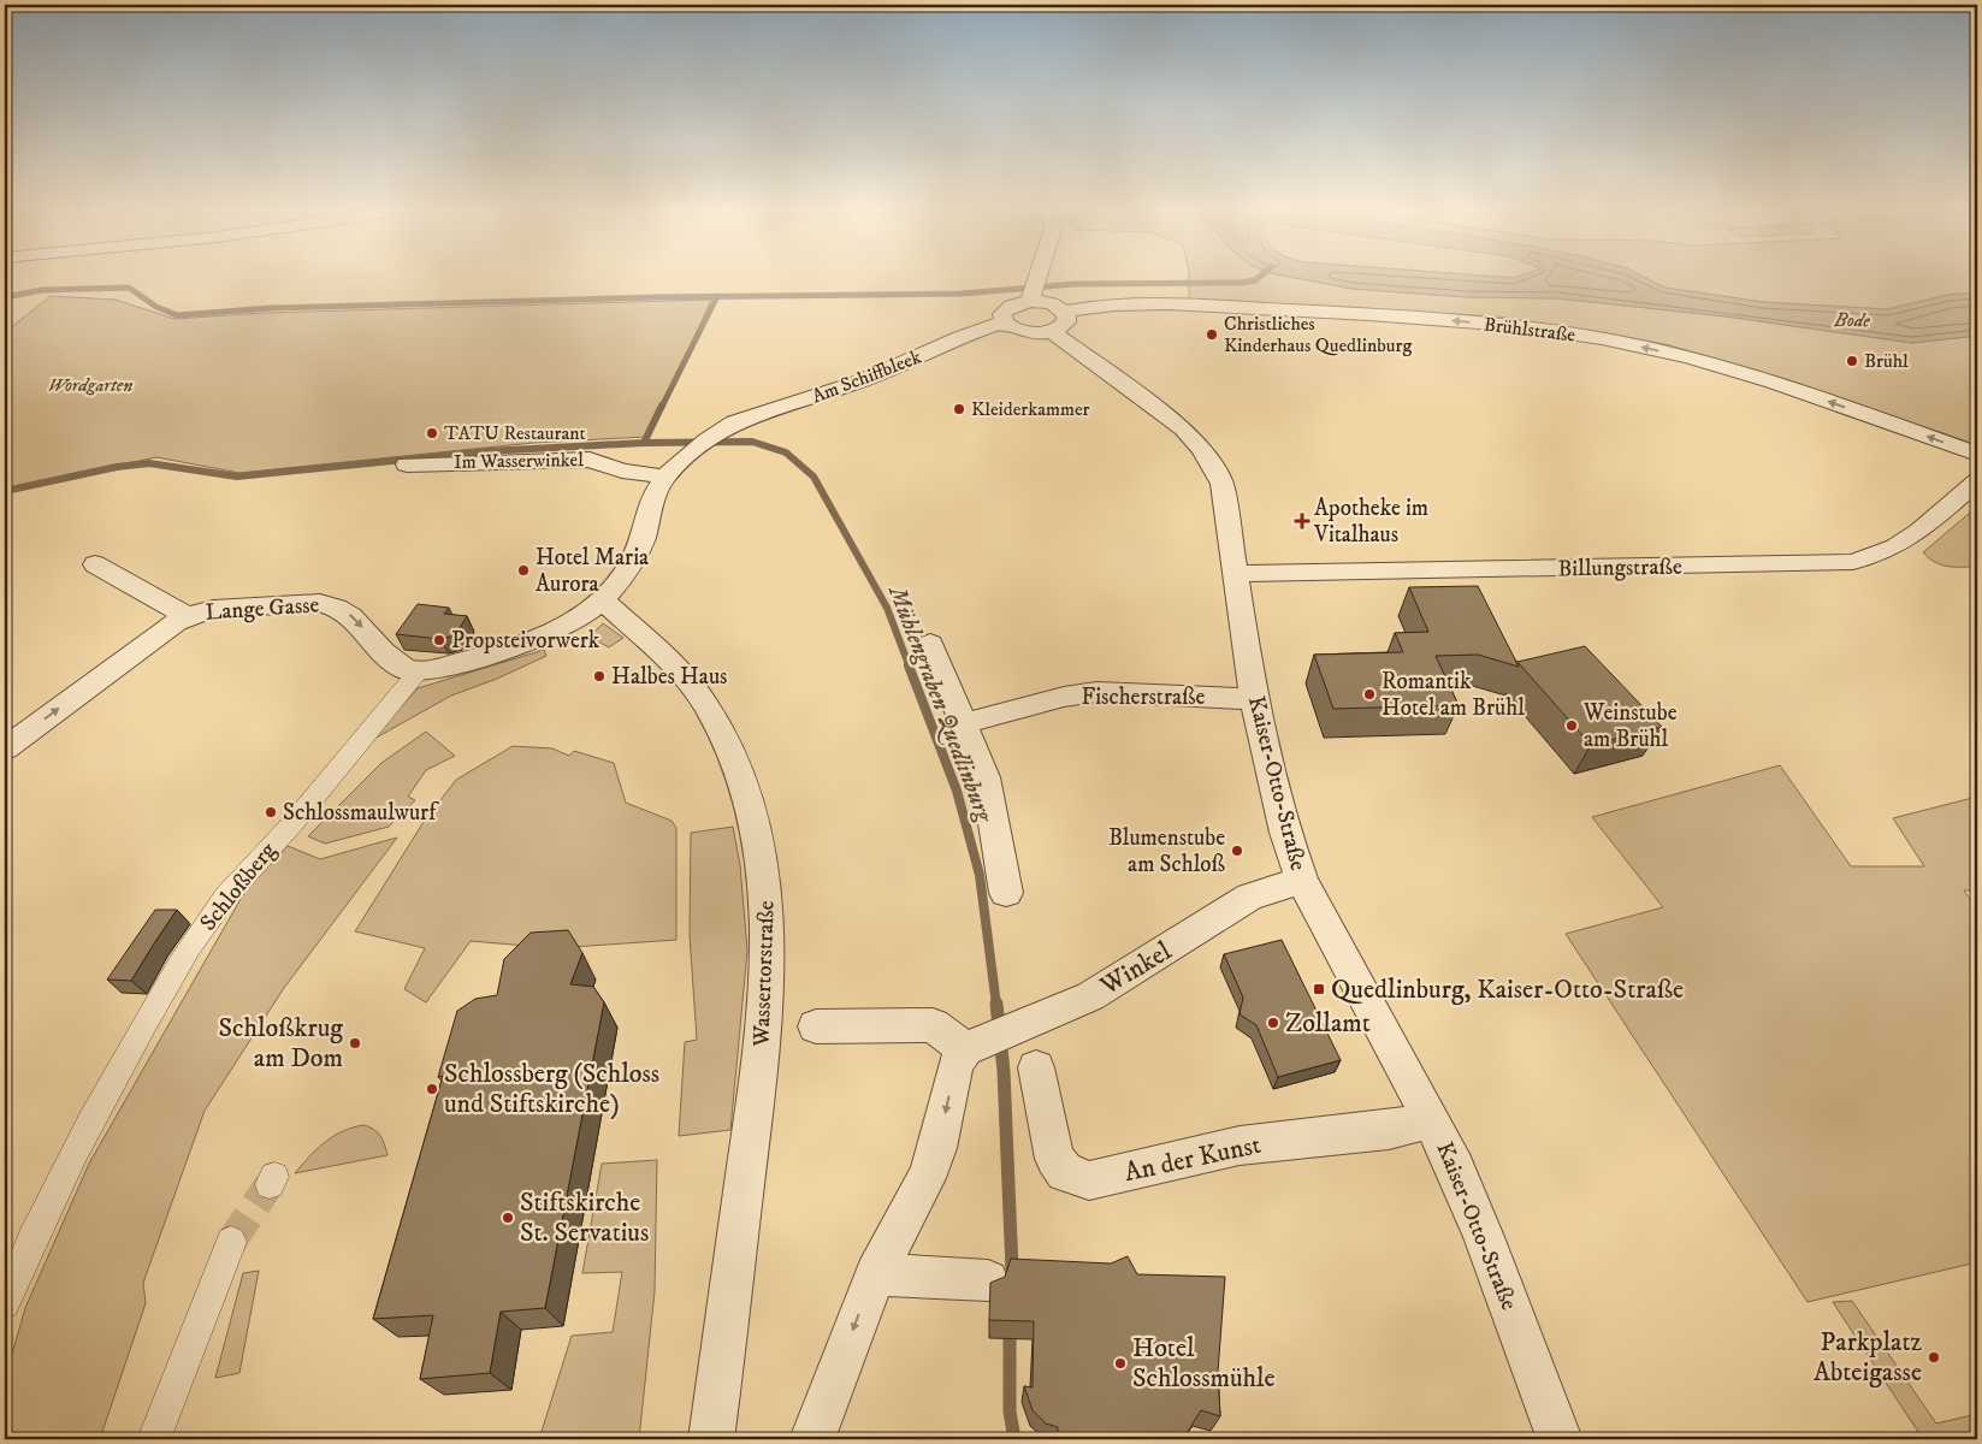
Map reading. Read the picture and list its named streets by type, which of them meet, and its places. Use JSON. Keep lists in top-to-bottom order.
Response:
{
  "streets": {
    "street": [
      "Brühlstraße",
      "Am Schiffbleek",
      "Im Wasserwinkel",
      "Billungstraße",
      "Lange Gasse",
      "Fischerstraße",
      "Kaiser-Otto-Straße",
      "Schloßberg",
      "Winkel",
      "Wassertorstraße",
      "An der Kunst"
    ]
  },
  "crossings": [
    ["Am Schiffbleek", "Im Wasserwinkel"],
    ["Billungstraße", "Kaiser-Otto-Straße"],
    ["Lange Gasse", "Schloßberg"],
    ["Fischerstraße", "Kaiser-Otto-Straße"],
    ["Kaiser-Otto-Straße", "Winkel"],
    ["Kaiser-Otto-Straße", "An der Kunst"]
  ],
  "one_way": ["Brühlstraße", "Lange Gasse"],
  "water": ["Bode", "Mühlengraben Quedlinburg"],
  "parks": ["Wordgarten"],
  "places": {
    "other": [
      "Christliches Kinderhaus Quedlinburg",
      "Brühl",
      "Kleiderkammer",
      "TATU Restaurant",
      "Hotel Maria Aurora",
      "Propsteivorwerk",
      "Halbes Haus",
      "Romantik Hotel am Brühl",
      "Weinstube am Brühl",
      "Schlossmaulwurf",
      "Blumenstube am Schloß",
      "Zollamt",
      "Schloßkrug am Dom",
      "Schlossberg (Schloss und Stiftskirche)",
      "Stiftskirche St. Servatius",
      "Parkplatz Abteigasse",
      "Hotel Schlossmühle"
    ],
    "health": ["Apotheke im Vitalhaus"],
    "transit": ["Quedlinburg, Kaiser-Otto-Straße"]
  }
}
